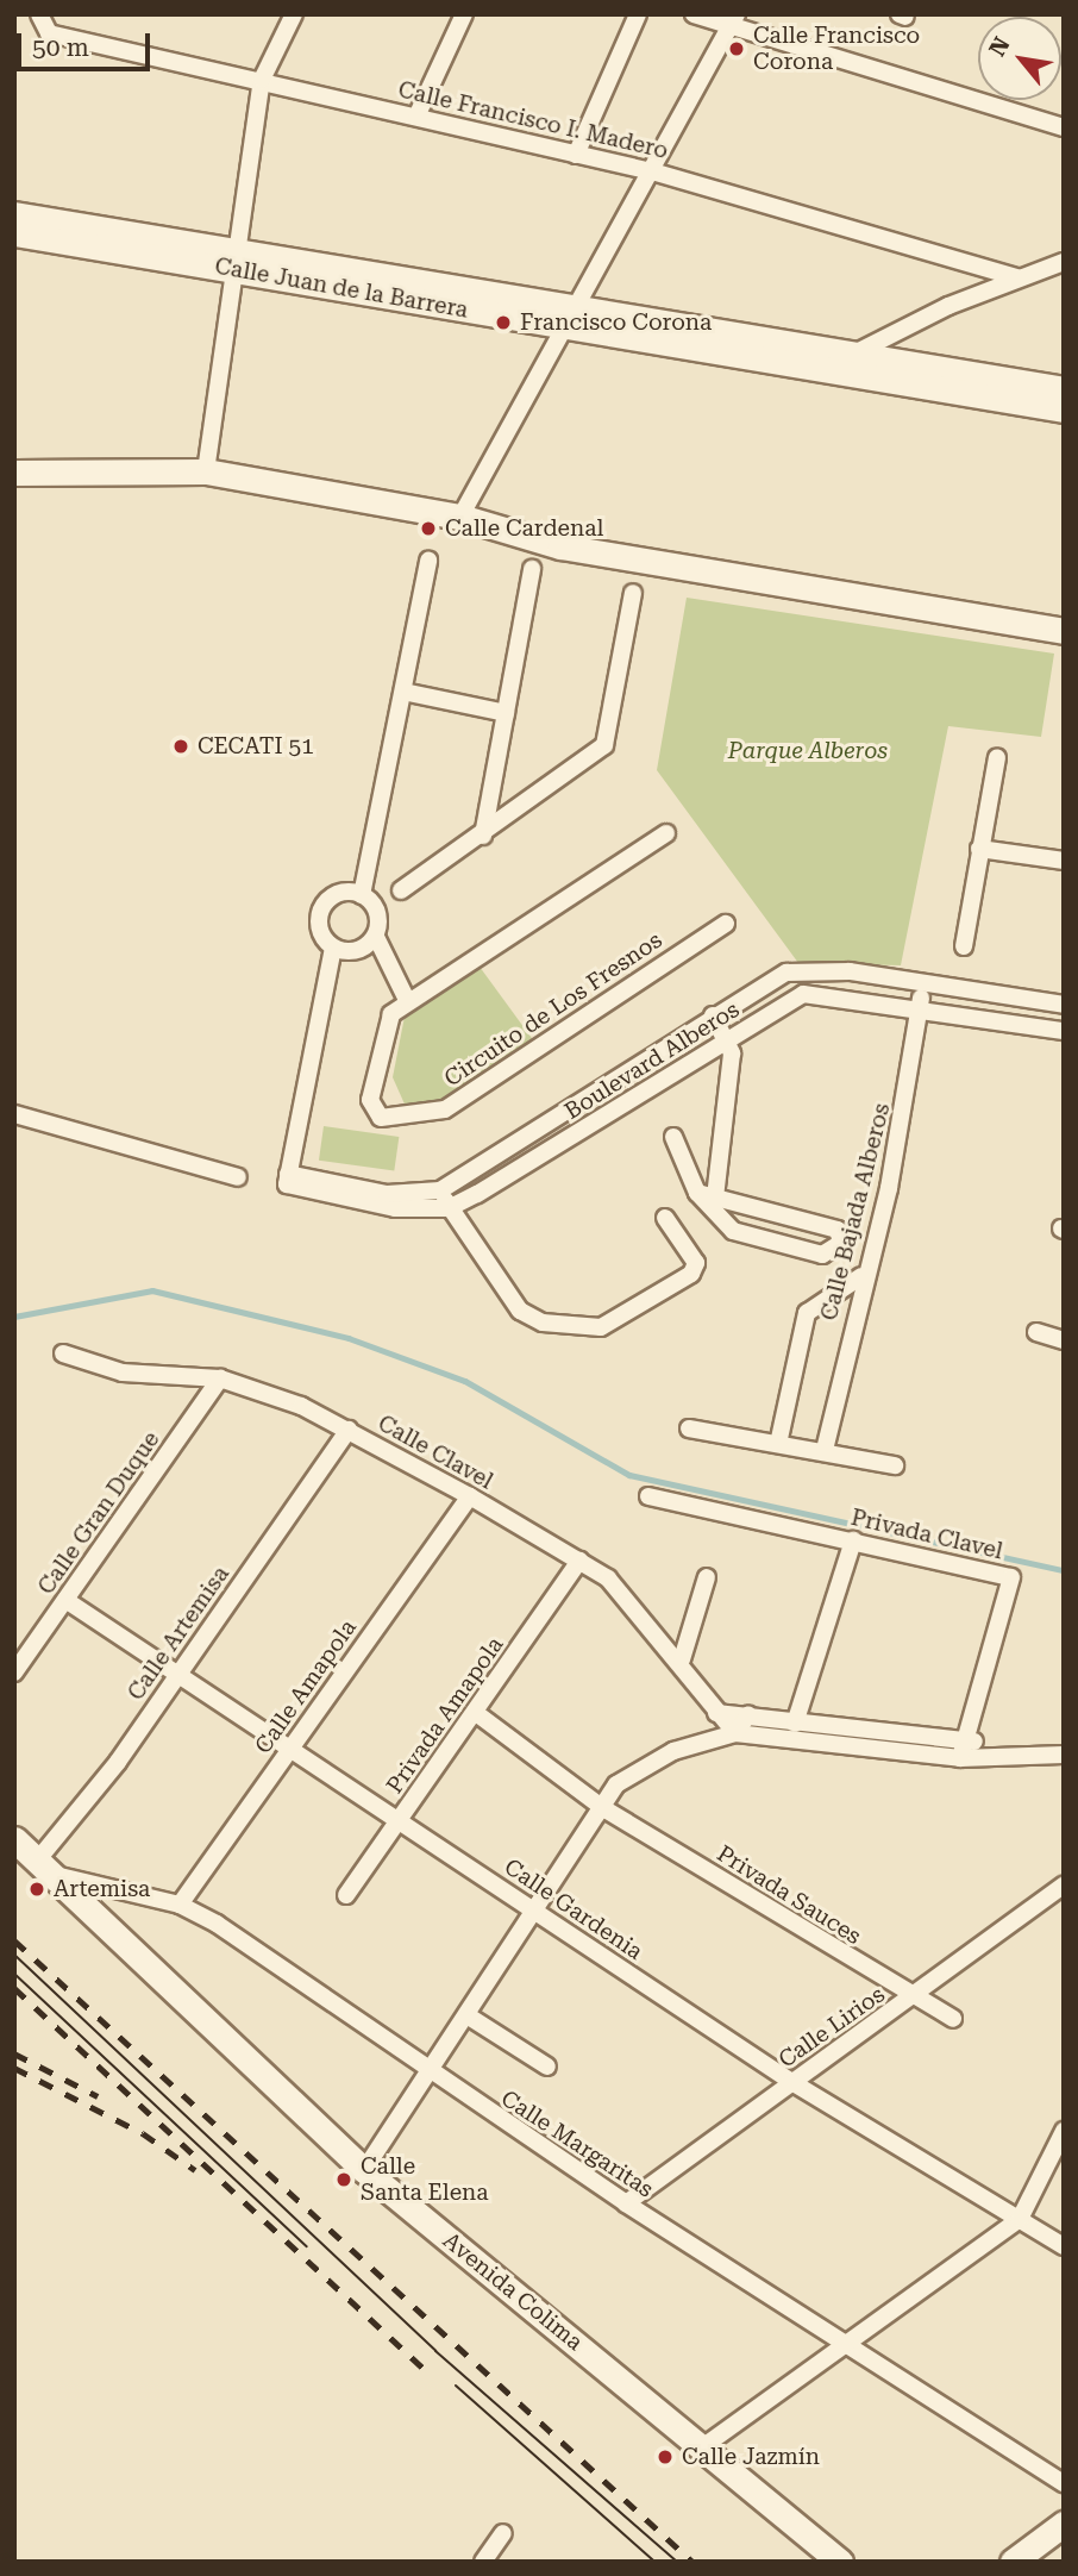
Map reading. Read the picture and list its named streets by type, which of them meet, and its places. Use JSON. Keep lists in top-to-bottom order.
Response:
{
  "streets": {
    "street": [
      "Calle Francisco I. Madero",
      "Calle Juan de la Barrera",
      "Circuito de Los Fresnos",
      "Boulevard Alberos",
      "Calle Bajada Alberos",
      "Calle Clavel",
      "Calle Gran Duque",
      "Privada Clavel",
      "Calle Artemisa",
      "Calle Amapola",
      "Privada Amapola",
      "Privada Sauces",
      "Calle Gardenia",
      "Calle Lirios",
      "Calle Margaritas",
      "Avenida Colima"
    ]
  },
  "crossings": [
    ["Boulevard Alberos", "Calle Bajada Alberos"],
    ["Calle Clavel", "Calle Gran Duque"],
    ["Calle Clavel", "Calle Artemisa"],
    ["Calle Clavel", "Calle Amapola"],
    ["Calle Clavel", "Privada Amapola"],
    ["Calle Gran Duque", "Calle Gardenia"],
    ["Calle Artemisa", "Calle Gardenia"],
    ["Calle Artemisa", "Calle Margaritas"],
    ["Calle Artemisa", "Avenida Colima"],
    ["Calle Amapola", "Calle Gardenia"],
    ["Calle Amapola", "Calle Margaritas"],
    ["Privada Amapola", "Privada Sauces"],
    ["Privada Amapola", "Calle Gardenia"],
    ["Privada Sauces", "Calle Lirios"],
    ["Calle Gardenia", "Calle Lirios"],
    ["Calle Lirios", "Calle Margaritas"],
    ["Calle Margaritas", "Avenida Colima"]
  ],
  "parks": ["Parque Alberos"],
  "places": [
    "Calle Francisco Corona",
    "Francisco Corona",
    "Calle Cardenal",
    "CECATI 51",
    "Artemisa",
    "Calle Santa Elena",
    "Calle Jazmín"
  ],
  "scale_bar": "50 m",
  "north": "top left"
}
